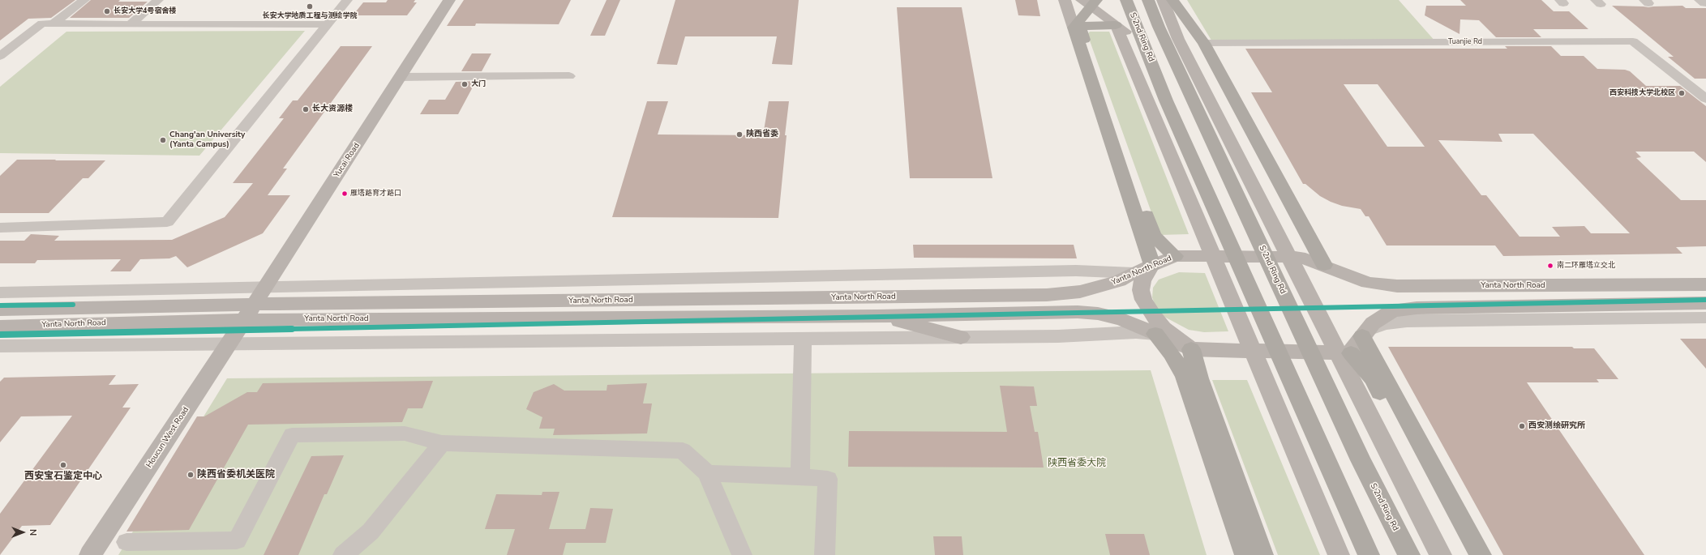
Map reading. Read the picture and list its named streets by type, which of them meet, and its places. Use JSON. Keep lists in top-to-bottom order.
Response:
{
  "streets": {
    "highway": ["S 2nd Ring Rd"],
    "main road": ["Yucai Road", "Yanta North Road", "Houcun West Road"],
    "street": ["Tuanjie Rd"]
  },
  "crossings": [
    ["Yucai Road", "Yanta North Road"],
    ["Yucai Road", "Houcun West Road"],
    ["Yanta North Road", "Houcun West Road"]
  ],
  "parks": ["陕西省委大院"],
  "places": [
    "长安大学地质工程与测绘学院",
    "长安大学4号宿舍楼",
    "大门",
    "西安科技大学北校区",
    "长大资源楼",
    "陕西省委",
    "Chang'an University (Yanta Campus)",
    "雁塔路育才路口",
    "南二环雁塔立交北",
    "西安测绘研究所",
    "西安宝石鉴定中心",
    "陕西省委机关医院"
  ],
  "north": "right"
}
